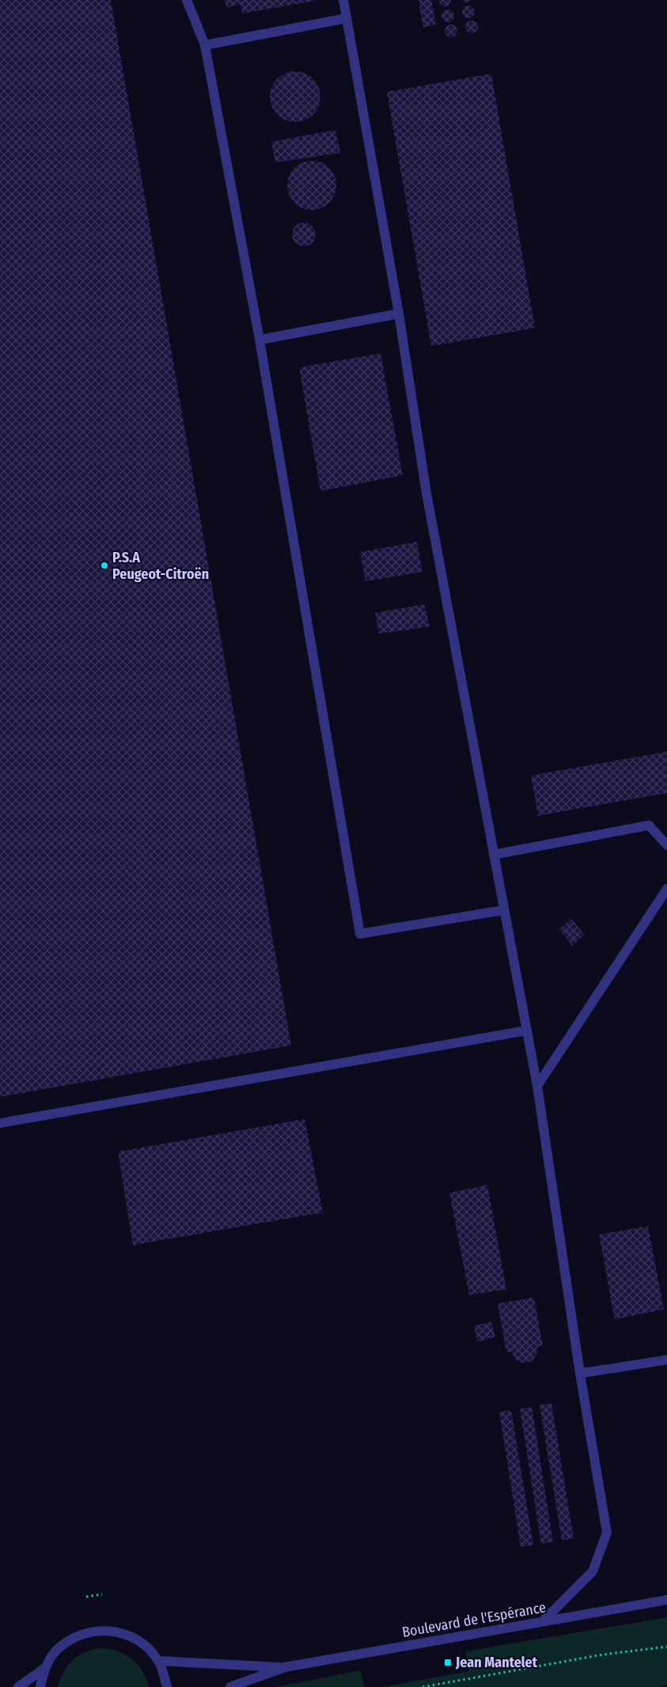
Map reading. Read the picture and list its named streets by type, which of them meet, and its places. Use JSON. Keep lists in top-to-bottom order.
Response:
{
  "streets": {
    "street": ["Boulevard de l'Espérance"]
  },
  "places": {
    "other": ["P.S.A Peugeot-Citroën"],
    "transit": ["Jean Mantelet"]
  }
}
